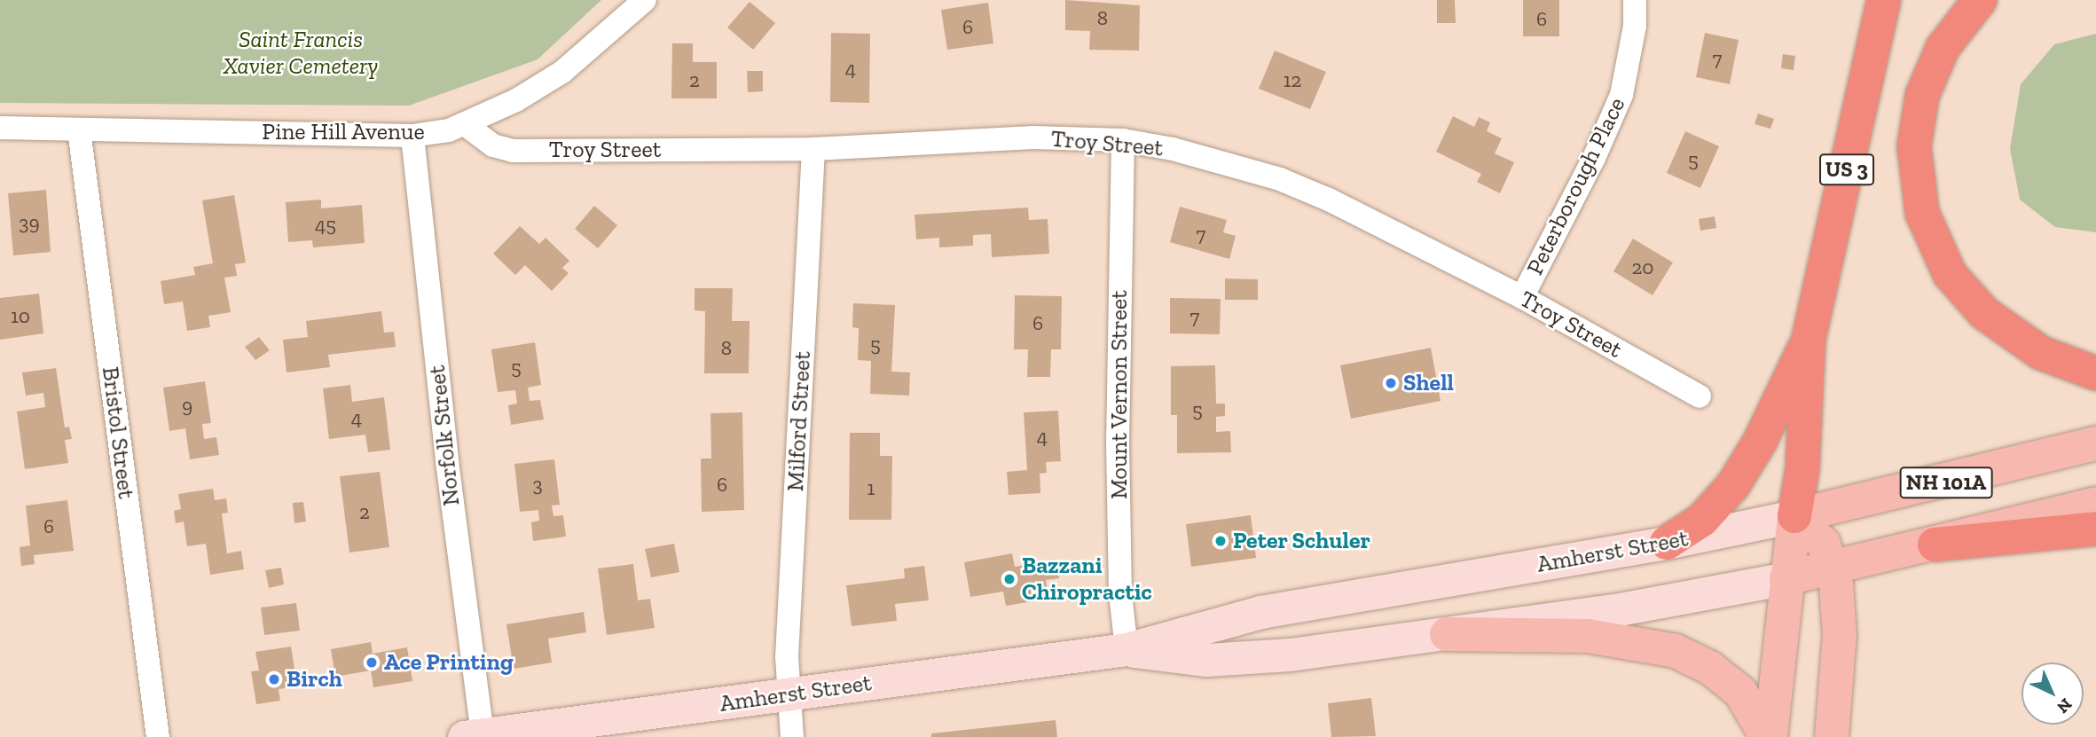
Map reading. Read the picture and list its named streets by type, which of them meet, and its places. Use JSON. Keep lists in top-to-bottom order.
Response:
{
  "streets": {
    "highway": ["US 3"],
    "main road": ["NH 101A", "Amherst Street"],
    "street": [
      "Pine Hill Avenue",
      "Troy Street",
      "Peterborough Place",
      "Mount Vernon Street",
      "Milford Street",
      "Bristol Street",
      "Norfolk Street"
    ]
  },
  "crossings": [
    ["Pine Hill Avenue", "Troy Street"],
    ["Pine Hill Avenue", "Bristol Street"],
    ["Pine Hill Avenue", "Norfolk Street"],
    ["Troy Street", "Peterborough Place"],
    ["Troy Street", "Mount Vernon Street"],
    ["Troy Street", "Milford Street"],
    ["US 3", "Amherst Street"],
    ["Mount Vernon Street", "Amherst Street"],
    ["Milford Street", "Amherst Street"],
    ["Norfolk Street", "Amherst Street"]
  ],
  "parks": ["Saint Francis Xavier Cemetery"],
  "places": [
    "Shell",
    "Peter Schuler",
    "Bazzani Chiropractic",
    "Ace Printing",
    "Birch"
  ],
  "house_numbers": [
    "8",
    "6",
    "6",
    "7",
    "4",
    "2",
    "12",
    "5",
    "39",
    "45",
    "7",
    "20",
    "10",
    "7",
    "6",
    "5",
    "8",
    "5",
    "9",
    "5",
    "4",
    "4",
    "3",
    "6",
    "1",
    "2",
    "6"
  ],
  "north": "bottom right"
}
